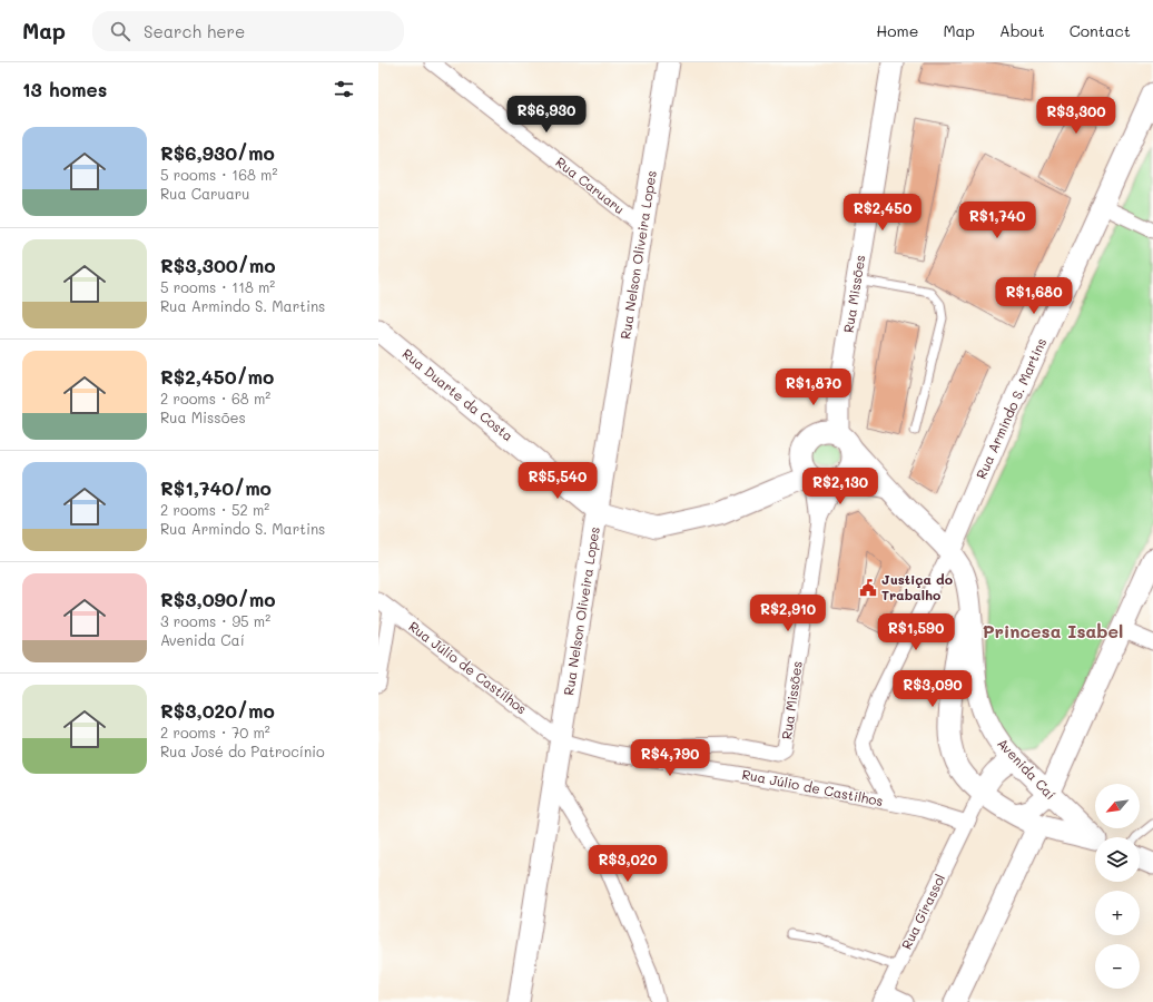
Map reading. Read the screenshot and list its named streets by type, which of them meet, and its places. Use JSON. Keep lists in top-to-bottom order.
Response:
{
  "streets": {
    "street": [
      "Rua Caruaru",
      "Rua Nelson Oliveira Lopes",
      "Rua Missões",
      "Rua Duarte da Costa",
      "Rua Armindo S. Martins",
      "Rua Júlio de Castilhos",
      "Avenida Caí",
      "Rua Girassol"
    ]
  },
  "crossings": [
    ["Rua Caruaru", "Rua Nelson Oliveira Lopes"],
    ["Rua Nelson Oliveira Lopes", "Rua Duarte da Costa"],
    ["Rua Nelson Oliveira Lopes", "Rua Júlio de Castilhos"],
    ["Rua Missões", "Rua Duarte da Costa"],
    ["Rua Missões", "Rua Júlio de Castilhos"],
    ["Rua Missões", "Avenida Caí"],
    ["Rua Duarte da Costa", "Avenida Caí"],
    ["Rua Armindo S. Martins", "Avenida Caí"],
    ["Rua Júlio de Castilhos", "Rua Girassol"]
  ],
  "districts": ["Princesa Isabel"],
  "places": {
    "public building": ["Justiça do Trabalho"]
  },
  "north": "bottom left",
  "page": {
    "header": "Map",
    "search": "Search here",
    "nav": [
      "Home",
      "Map",
      "About",
      "Contact"
    ],
    "heading": "13 homes",
    "price": [
      "R$6,930",
      "R$3,300",
      "R$2,450",
      "R$1,740",
      "R$1,680",
      "R$1,870",
      "R$5,540",
      "R$2,130",
      "R$2,910",
      "R$1,590",
      "R$3,090",
      "R$4,790",
      "R$3,020"
    ],
    "list": [
      {
        "name": "R$6,930/mo",
        "note": "5 rooms · 168 m² · Rua Caruaru"
      },
      {
        "name": "R$3,300/mo",
        "note": "5 rooms · 118 m² · Rua Armindo S. Martins"
      },
      {
        "name": "R$2,450/mo",
        "note": "2 rooms · 68 m² · Rua Missões"
      },
      {
        "name": "R$1,740/mo",
        "note": "2 rooms · 52 m² · Rua Armindo S. Martins"
      },
      {
        "name": "R$3,090/mo",
        "note": "3 rooms · 95 m² · Avenida Caí"
      },
      {
        "name": "R$3,020/mo",
        "note": "2 rooms · 70 m² · Rua José do Patrocínio"
      }
    ],
    "map_buttons": ["+", "−"]
  }
}
